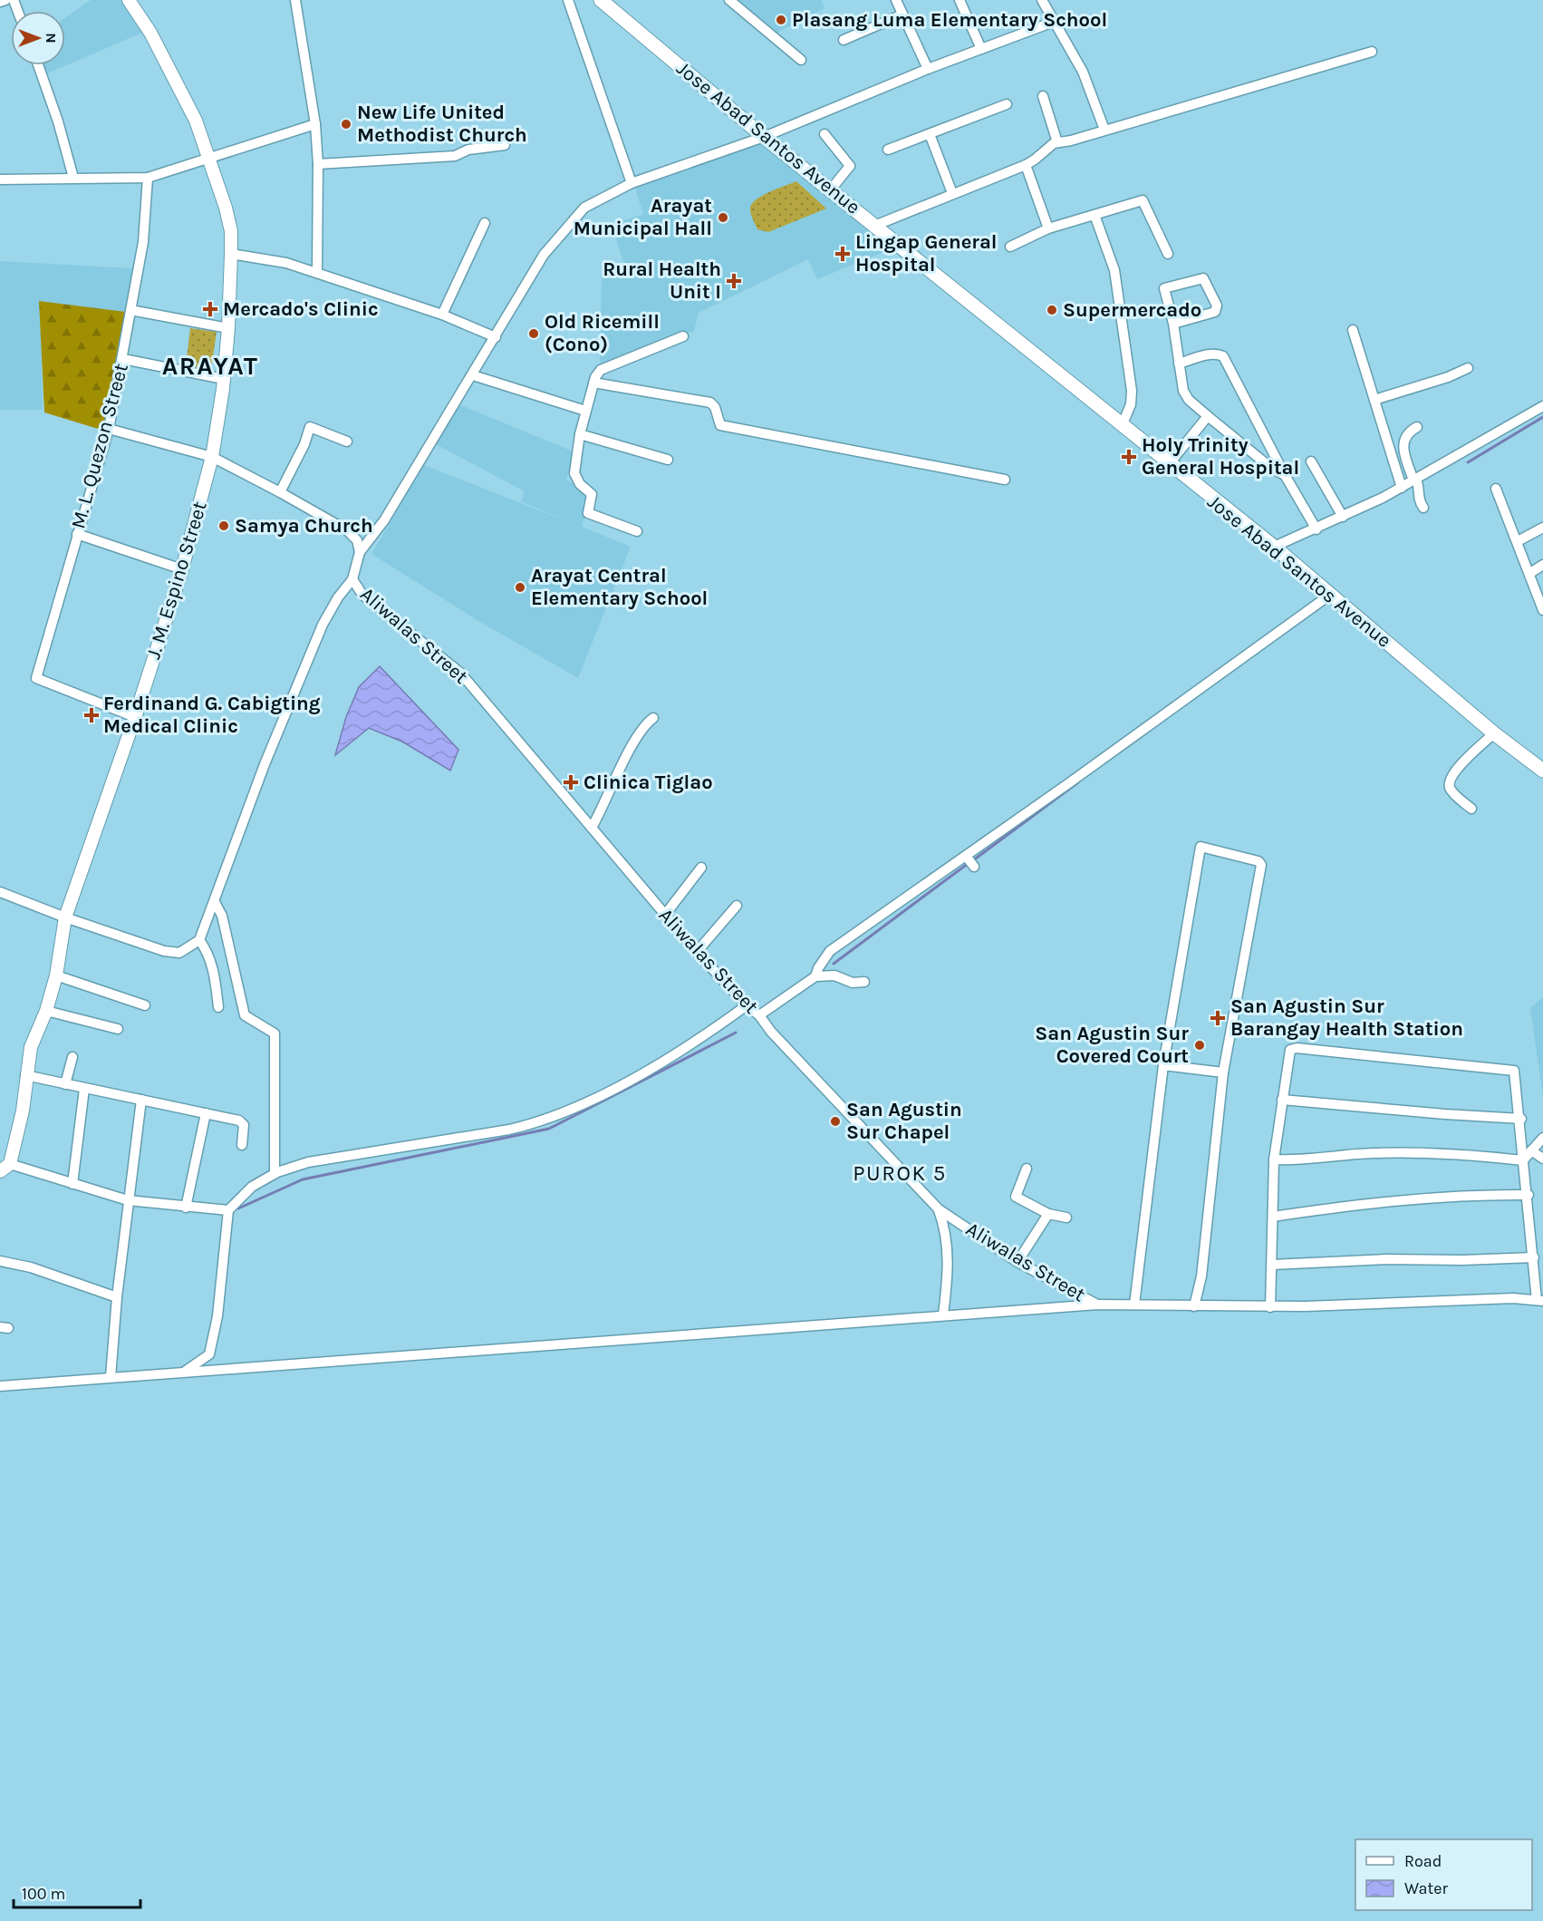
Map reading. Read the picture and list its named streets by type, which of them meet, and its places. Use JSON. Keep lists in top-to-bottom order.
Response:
{
  "streets": {
    "highway": ["Jose Abad Santos Avenue"],
    "main road": ["J. M. Espino Street"],
    "street": ["M. L. Quezon Street", "Aliwalas Street"]
  },
  "crossings": [
    ["M. L. Quezon Street", "J. M. Espino Street"]
  ],
  "districts": ["ARAYAT", "PUROK 5"],
  "places": {
    "other": [
      "Plasang Luma Elementary School",
      "New Life United Methodist Church",
      "Arayat Municipal Hall",
      "Supermercado",
      "Old Ricemill (Cono)",
      "Samya Church",
      "Arayat Central Elementary School",
      "San Agustin Sur Covered Court",
      "San Agustin Sur Chapel"
    ],
    "health": [
      "Lingap General Hospital",
      "Rural Health Unit I",
      "Mercado's Clinic",
      "Holy Trinity General Hospital",
      "Ferdinand G. Cabigting Medical Clinic",
      "Clinica Tiglao",
      "San Agustin Sur Barangay Health Station"
    ]
  },
  "legend": ["Road", "Water"],
  "scale_bar": "100 m",
  "north": "right"
}
